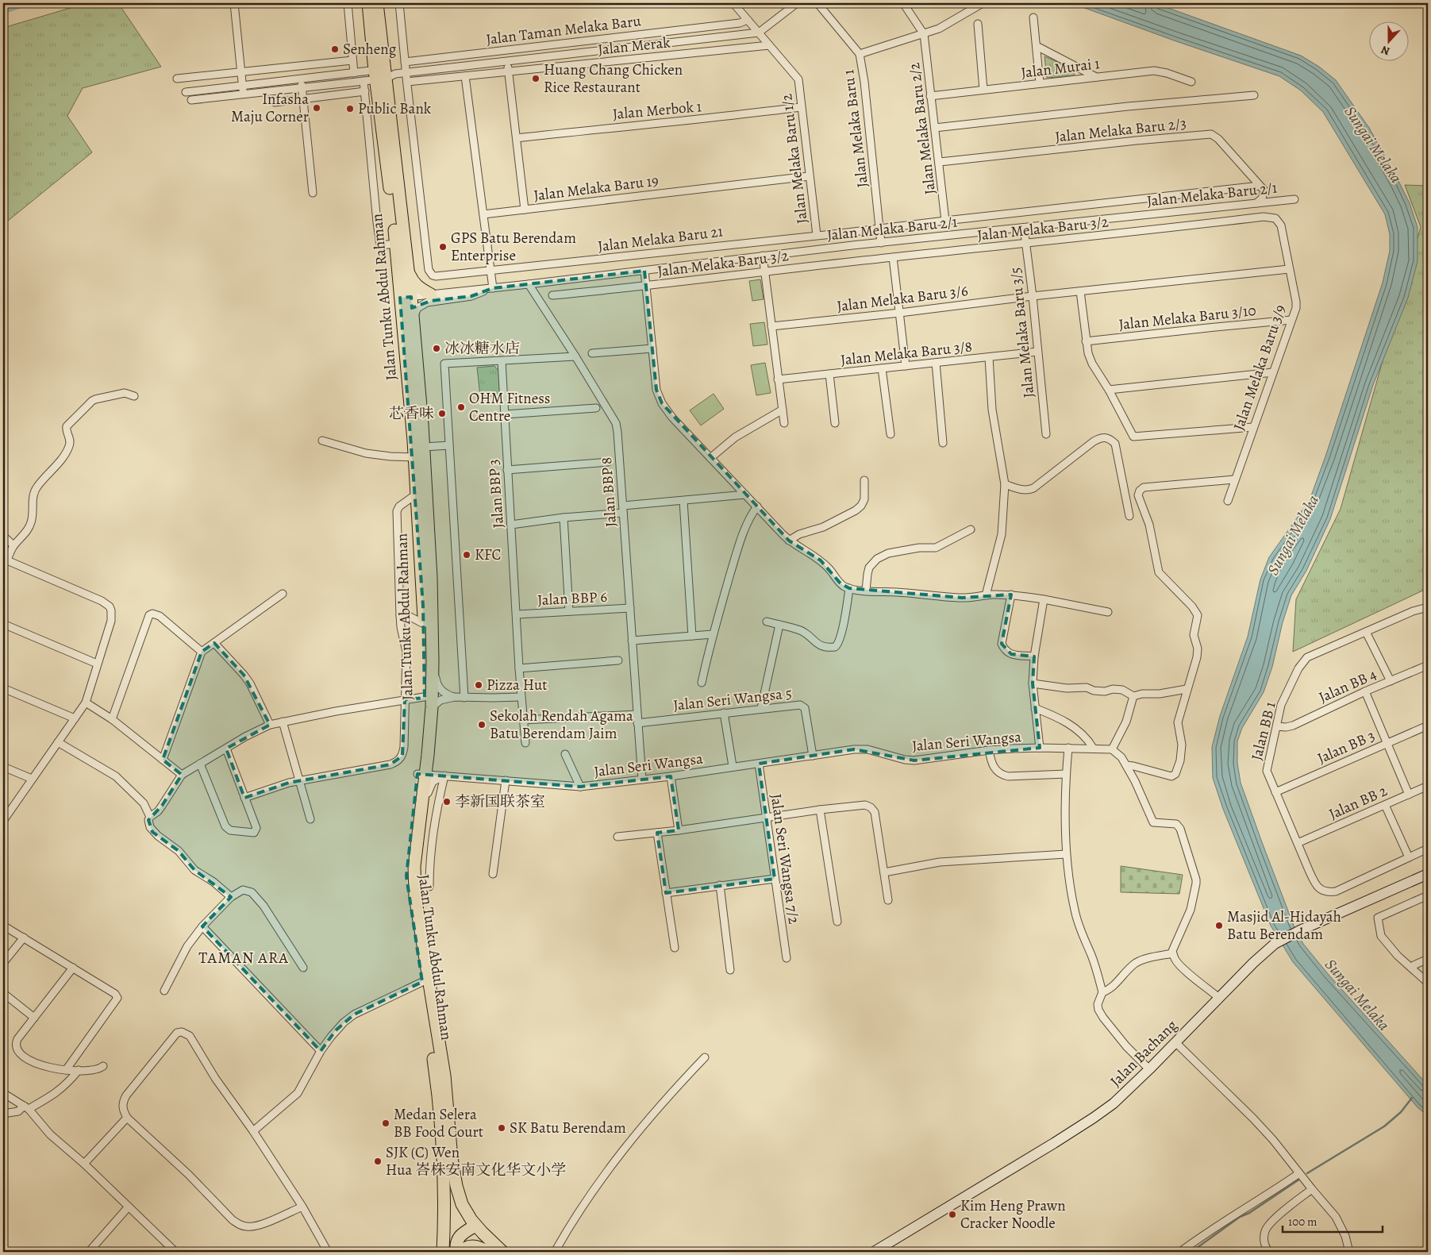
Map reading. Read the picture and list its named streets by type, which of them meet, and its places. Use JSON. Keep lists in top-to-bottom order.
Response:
{
  "streets": {
    "main road": ["Jalan Tunku Abdul Rahman"],
    "street": [
      "Jalan Taman Melaka Baru",
      "Jalan Merak",
      "Jalan Murai 1",
      "Jalan Merbok 1",
      "Jalan Melaka Baru 1",
      "Jalan Melaka Baru 2/2",
      "Jalan Melaka Baru 2/3",
      "Jalan Melaka Baru 1/2",
      "Jalan Melaka Baru 19",
      "Jalan Melaka Baru 2/1",
      "Jalan Melaka Baru 3/2",
      "Jalan Melaka Baru 21",
      "Jalan Melaka Baru 3/6",
      "Jalan Melaka Baru 3/10",
      "Jalan Melaka Baru 3/5",
      "Jalan Melaka Baru 3/8",
      "Jalan Melaka Baru 3/9",
      "Jalan BBP 8",
      "Jalan BBP 3",
      "Jalan BBP 6",
      "Jalan BB 4",
      "Jalan Seri Wangsa 5",
      "Jalan BB 1",
      "Jalan Seri Wangsa",
      "Jalan BB 3",
      "Jalan BB 2",
      "Jalan Seri Wangsa 7/2",
      "Jalan Bachang"
    ]
  },
  "crossings": [
    ["Jalan Merak", "Jalan Melaka Baru 1/2"],
    ["Jalan Merak", "Jalan Melaka Baru 21"],
    ["Jalan Merak", "Jalan Tunku Abdul Rahman"],
    ["Jalan Murai 1", "Jalan Melaka Baru 2/2"],
    ["Jalan Merbok 1", "Jalan Melaka Baru 1/2"],
    ["Jalan Melaka Baru 1", "Jalan Melaka Baru 2/1"],
    ["Jalan Melaka Baru 2/2", "Jalan Melaka Baru 2/3"],
    ["Jalan Melaka Baru 2/2", "Jalan Melaka Baru 2/1"],
    ["Jalan Melaka Baru 2/3", "Jalan Melaka Baru 2/1"],
    ["Jalan Melaka Baru 1/2", "Jalan Melaka Baru 19"],
    ["Jalan Melaka Baru 1/2", "Jalan Melaka Baru 2/1"],
    ["Jalan Melaka Baru 1/2", "Jalan Melaka Baru 21"],
    ["Jalan Melaka Baru 2/1", "Jalan Melaka Baru 21"],
    ["Jalan Melaka Baru 2/1", "Jalan Melaka Baru 3/5"],
    ["Jalan Melaka Baru 2/1", "Jalan BBP 8"],
    ["Jalan Melaka Baru 3/2", "Jalan Melaka Baru 3/5"],
    ["Jalan Melaka Baru 3/2", "Jalan Melaka Baru 3/9"],
    ["Jalan Tunku Abdul Rahman", "Jalan Seri Wangsa"],
    ["Jalan Melaka Baru 3/6", "Jalan Melaka Baru 3/5"],
    ["Jalan Melaka Baru 3/10", "Jalan Melaka Baru 3/9"],
    ["Jalan Melaka Baru 3/5", "Jalan Melaka Baru 3/8"],
    ["Jalan BBP 8", "Jalan BBP 6"],
    ["Jalan BBP 8", "Jalan Seri Wangsa 5"],
    ["Jalan BBP 8", "Jalan Seri Wangsa"],
    ["Jalan BBP 3", "Jalan BBP 6"],
    ["Jalan BB 4", "Jalan BB 1"],
    ["Jalan Seri Wangsa 5", "Jalan Seri Wangsa"],
    ["Jalan BB 1", "Jalan BB 3"],
    ["Jalan BB 1", "Jalan BB 2"],
    ["Jalan Seri Wangsa", "Jalan Seri Wangsa 7/2"]
  ],
  "districts": ["TAMAN ARA"],
  "water": ["Sungai Melaka"],
  "places": [
    "Senheng",
    "Huang Chang Chicken Rice Restaurant",
    "Infasha Maju Corner",
    "Public Bank",
    "GPS Batu Berendam Enterprise",
    "冰冰糖水店",
    "OHM Fitness Centre",
    "芯香味",
    "KFC",
    "Pizza Hut",
    "Sekolah Rendah Agama Batu Berendam Jaim",
    "李新国联茶室",
    "Masjid Al-Hidayah Batu Berendam",
    "Medan Selera BB Food Court",
    "SK Batu Berendam",
    "SJK (C) Wen Hua 峇株安南文化华文小学",
    "Kim Heng Prawn Cracker Noodle"
  ],
  "scale_bar": "100 m",
  "north": "bottom"
}
